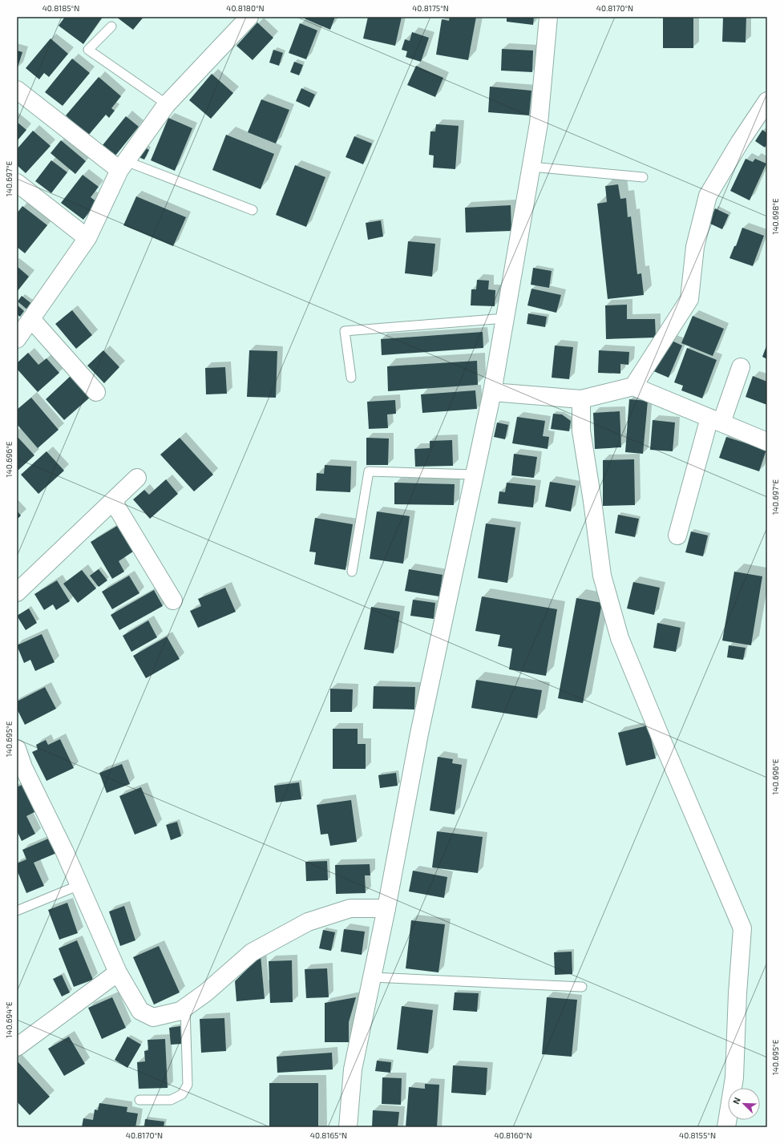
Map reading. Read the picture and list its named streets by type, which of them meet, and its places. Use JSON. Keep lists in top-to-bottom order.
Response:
{
  "north": "top left",
  "coordinates": [
    "40.8185°N",
    "40.8180°N",
    "40.8175°N",
    "40.8170°N",
    "140.697°E",
    "140.698°E",
    "140.696°E",
    "140.695°E",
    "140.694°E",
    "40.8165°N",
    "40.8160°N",
    "40.8155°N"
  ]
}
